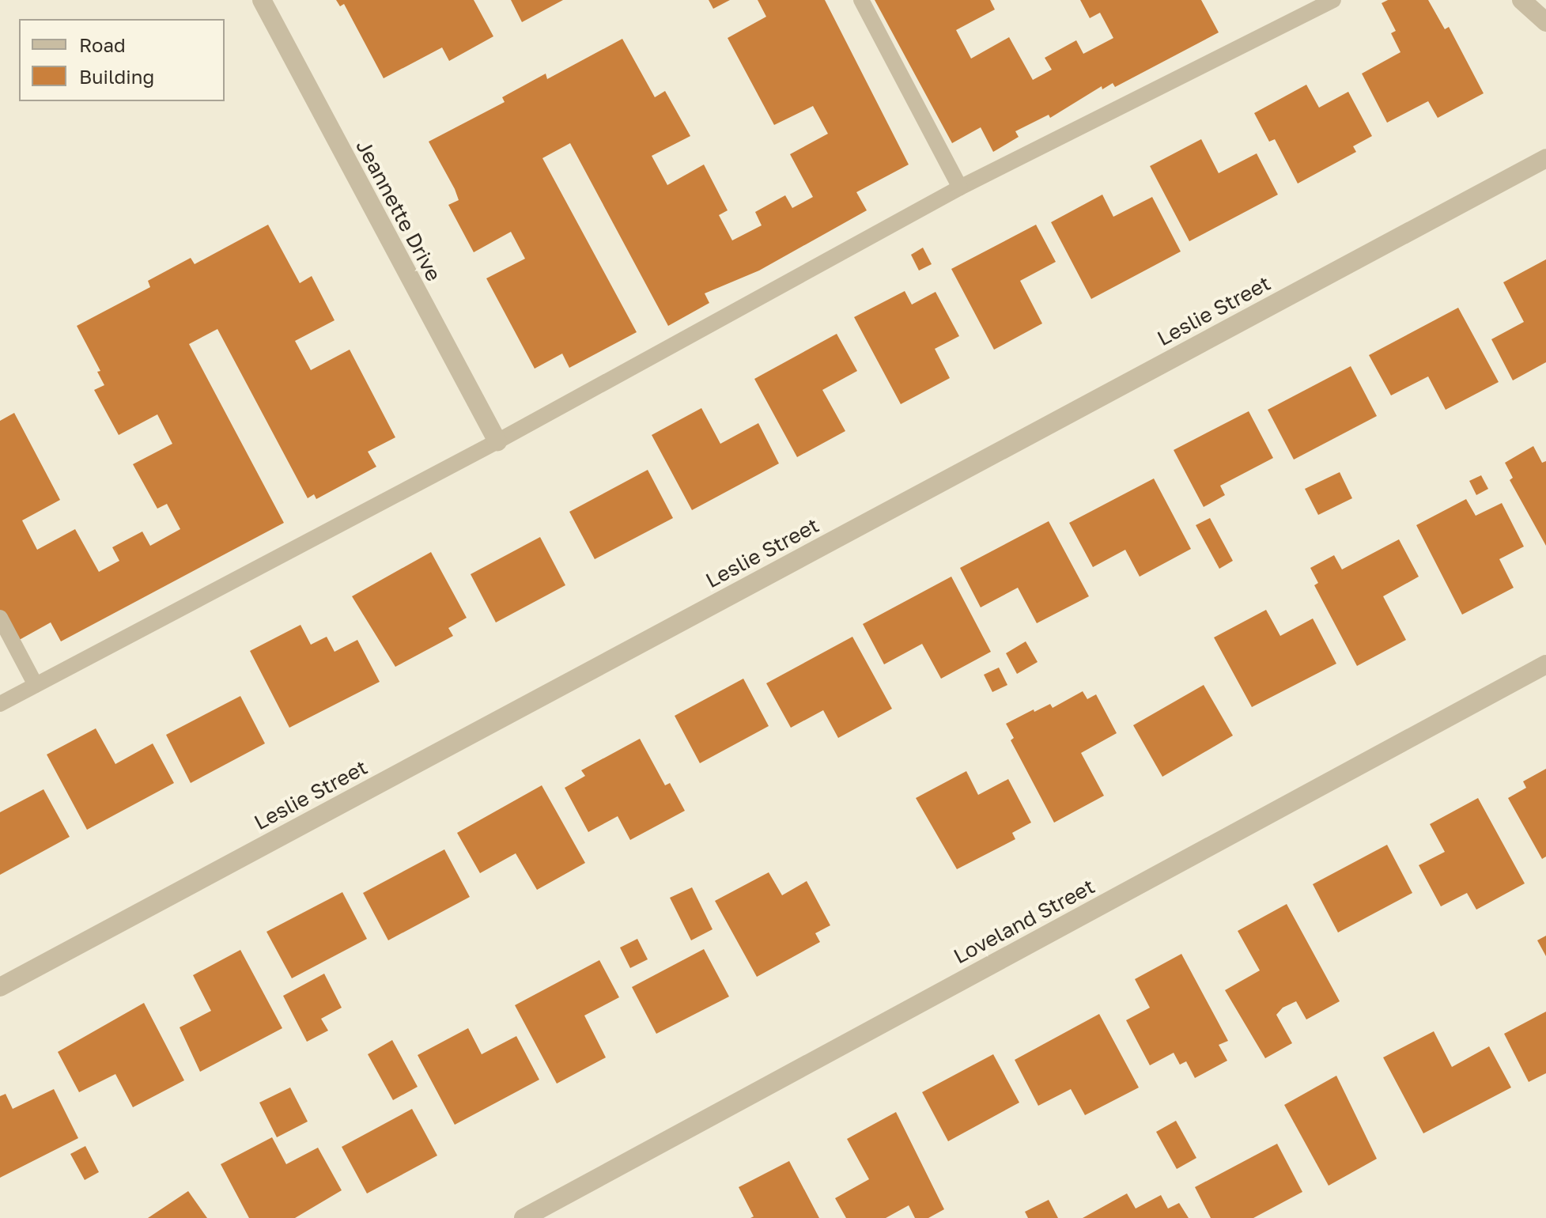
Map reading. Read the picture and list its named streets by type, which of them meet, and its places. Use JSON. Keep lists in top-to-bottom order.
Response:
{
  "streets": {
    "street": ["Jeannette Drive", "Leslie Street", "Loveland Street"]
  },
  "legend": ["Road", "Building"]
}
